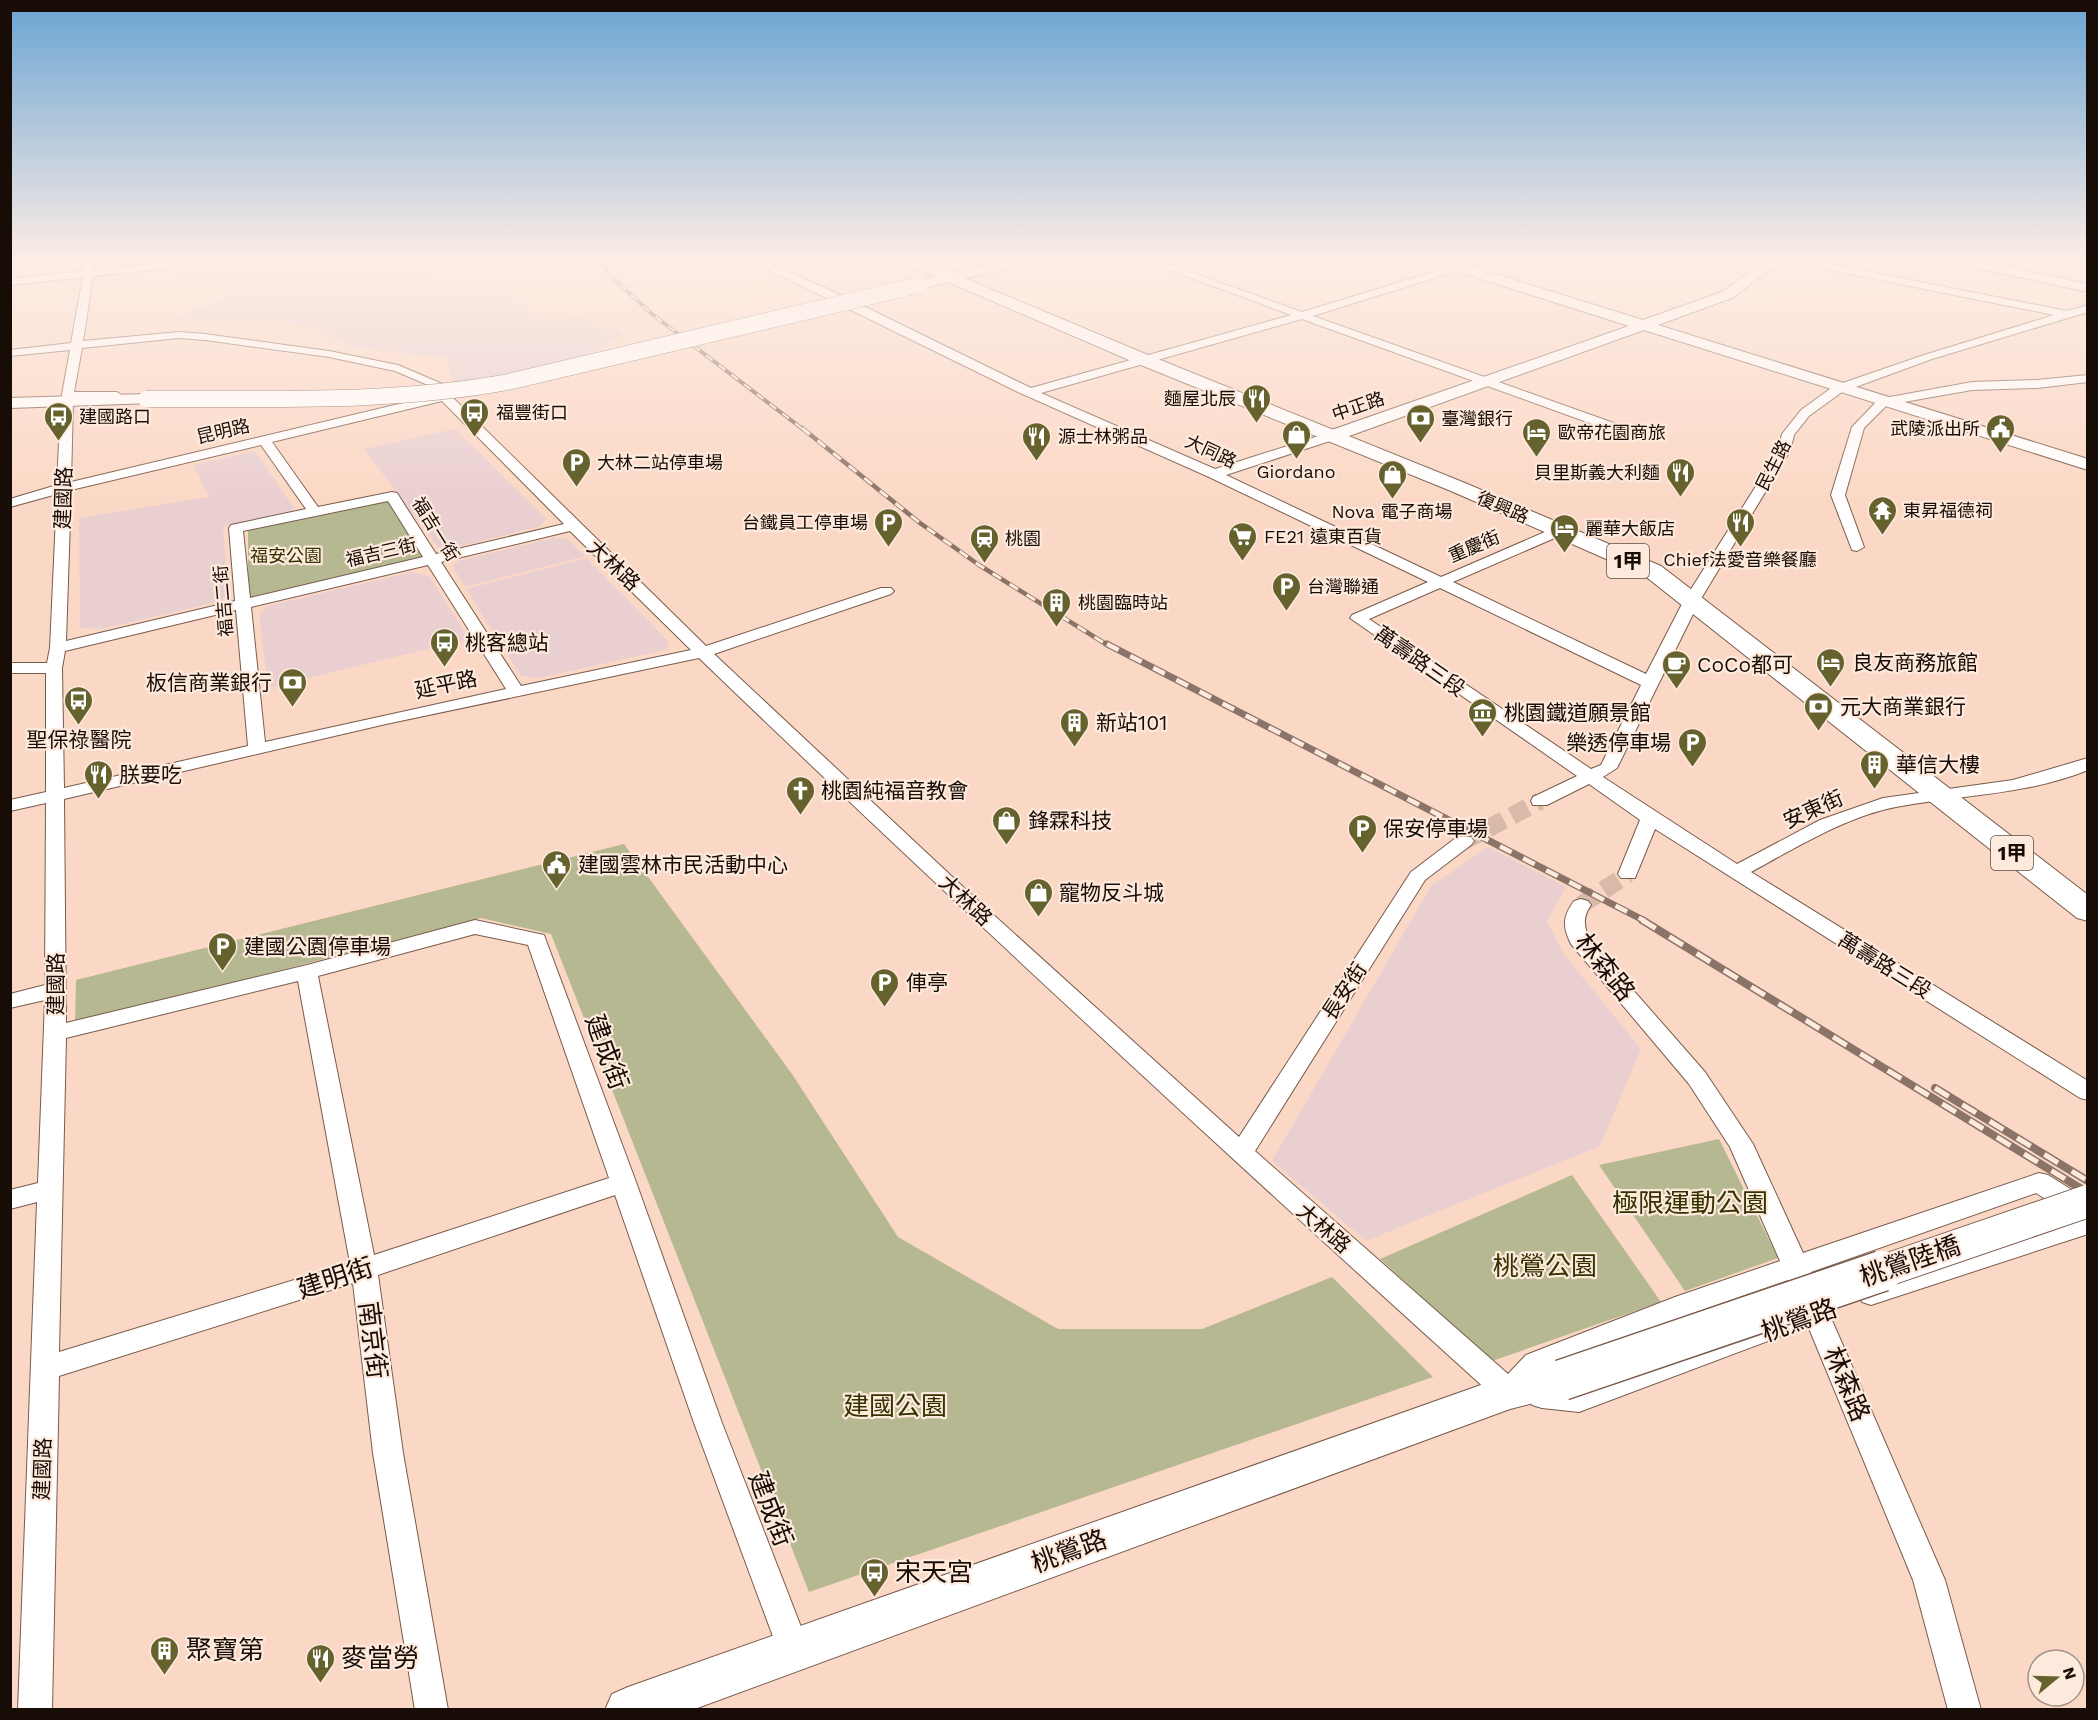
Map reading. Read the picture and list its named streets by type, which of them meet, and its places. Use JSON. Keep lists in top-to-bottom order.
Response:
{
  "streets": {
    "main road": ["復興路", "1甲"],
    "street": [
      "中正路",
      "昆明路",
      "大同路",
      "民生路",
      "建國路",
      "福吉一街",
      "重慶街",
      "福吉三街",
      "大林路",
      "福吉二街",
      "萬壽路三段",
      "延平路",
      "安東街",
      "林森路",
      "長安街",
      "建成街",
      "桃鶯陸橋",
      "建明街",
      "桃鶯路",
      "南京街"
    ]
  },
  "crossings": [
    ["中正路", "大同路"],
    ["中正路", "復興路"],
    ["昆明路", "建國路"],
    ["昆明路", "大林路"],
    ["大同路", "民生路"],
    ["大同路", "重慶街"],
    ["大同路", "萬壽路三段"],
    ["民生路", "復興路"],
    ["民生路", "萬壽路三段"],
    ["建國路", "福吉三街"],
    ["建國路", "延平路"],
    ["建國路", "建成街"],
    ["建國路", "建明街"],
    ["復興路", "重慶街"],
    ["復興路", "安東街"],
    ["福吉一街", "福吉三街"],
    ["福吉一街", "福吉二街"],
    ["福吉一街", "延平路"],
    ["重慶街", "萬壽路三段"],
    ["福吉三街", "大林路"],
    ["福吉三街", "福吉二街"],
    ["大林路", "延平路"],
    ["大林路", "長安街"],
    ["大林路", "桃鶯路"],
    ["福吉二街", "延平路"],
    ["萬壽路三段", "安東街"],
    ["林森路", "桃鶯路"],
    ["建成街", "建明街"],
    ["建成街", "桃鶯路"],
    ["建成街", "南京街"],
    ["桃鶯陸橋", "桃鶯路"],
    ["建明街", "南京街"]
  ],
  "parks": [
    "福安公園",
    "極限運動公園",
    "桃鶯公園",
    "建國公園"
  ],
  "places": {
    "restaurant": [
      "麵屋北辰",
      "源士林粥品",
      "貝里斯義大利麵",
      "Chief法愛音樂餐廳",
      "朕要吃",
      "麥當勞"
    ],
    "bus stop": [
      "福豐街口",
      "建國路口",
      "桃客總站",
      "聖保祿醫院",
      "宋天宮"
    ],
    "bank": ["臺灣銀行", "板信商業銀行", "元大商業銀行"],
    "public building": ["武陵派出所", "建國雲林市民活動中心"],
    "hotel": ["歐帝花園商旅", "麗華大飯店", "良友商務旅館"],
    "shop": [
      "Giordano",
      "Nova 電子商場",
      "鋒霖科技",
      "寵物反斗城"
    ],
    "parking": [
      "大林二站停車場",
      "台鐵員工停車場",
      "台灣聯通",
      "樂透停車場",
      "保安停車場",
      "建國公園停車場",
      "俥亭"
    ],
    "temple": ["東昇福德祠"],
    "supermarket": ["FE21 遠東百貨"],
    "station": ["桃園"],
    "building": [
      "桃園臨時站",
      "新站101",
      "華信大樓",
      "聚寶第"
    ],
    "cafe": ["CoCo都可"],
    "museum": ["桃園鐵道願景館"],
    "church": ["桃園純福音教會"]
  },
  "north": "right"
}
